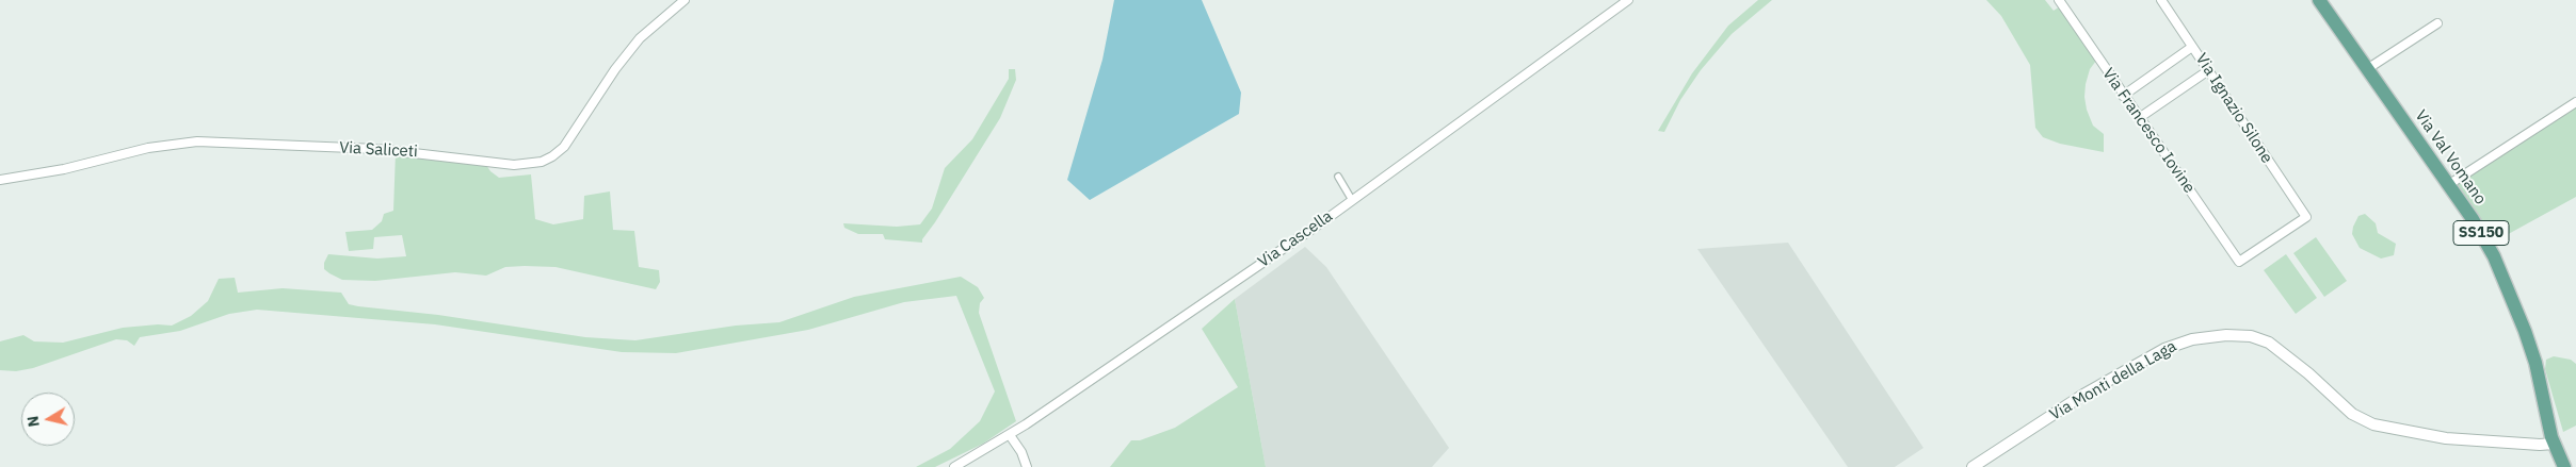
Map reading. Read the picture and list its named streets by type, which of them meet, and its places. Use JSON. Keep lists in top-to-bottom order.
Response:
{
  "streets": {
    "main road": ["Via Val Vomano", "SS150"],
    "street": [
      "Via Ignazio Silone",
      "Via Francesco Iovine",
      "Via Saliceti",
      "Via Cascella",
      "Via Monti della Laga"
    ]
  },
  "crossings": [
    ["Via Ignazio Silone", "Via Francesco Iovine"],
    ["Via Val Vomano", "Via Monti della Laga"]
  ],
  "north": "left"
}
